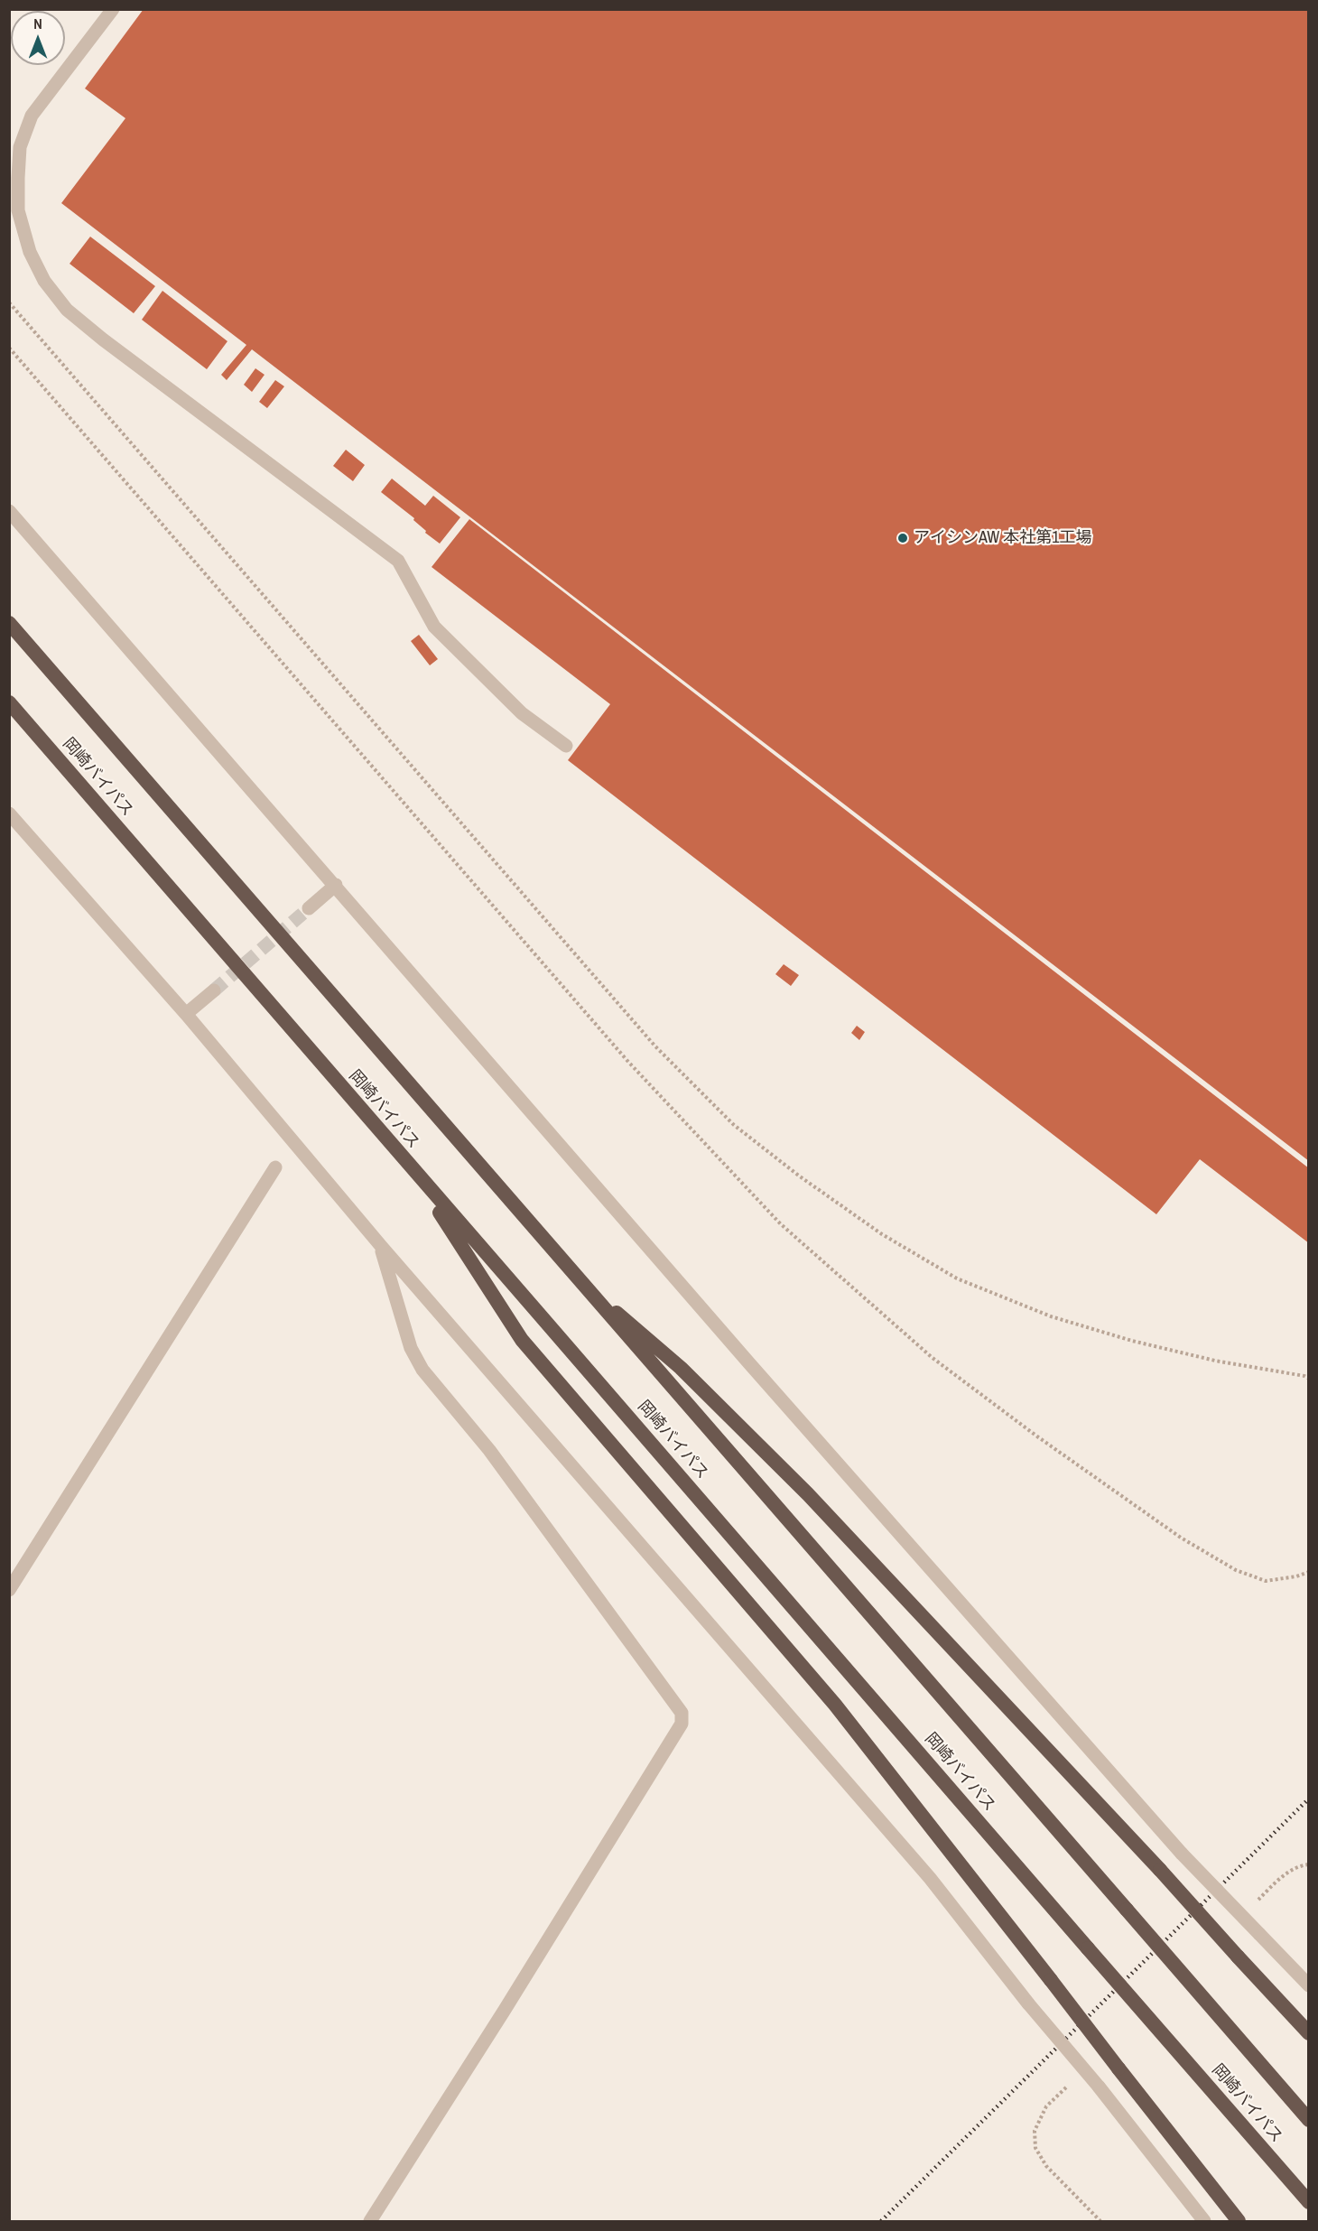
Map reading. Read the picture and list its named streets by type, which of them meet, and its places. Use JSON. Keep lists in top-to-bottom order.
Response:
{
  "streets": {
    "highway": ["岡崎バイパス"]
  },
  "places": ["アイシンAW 本社第1工場"],
  "north": "top"
}
